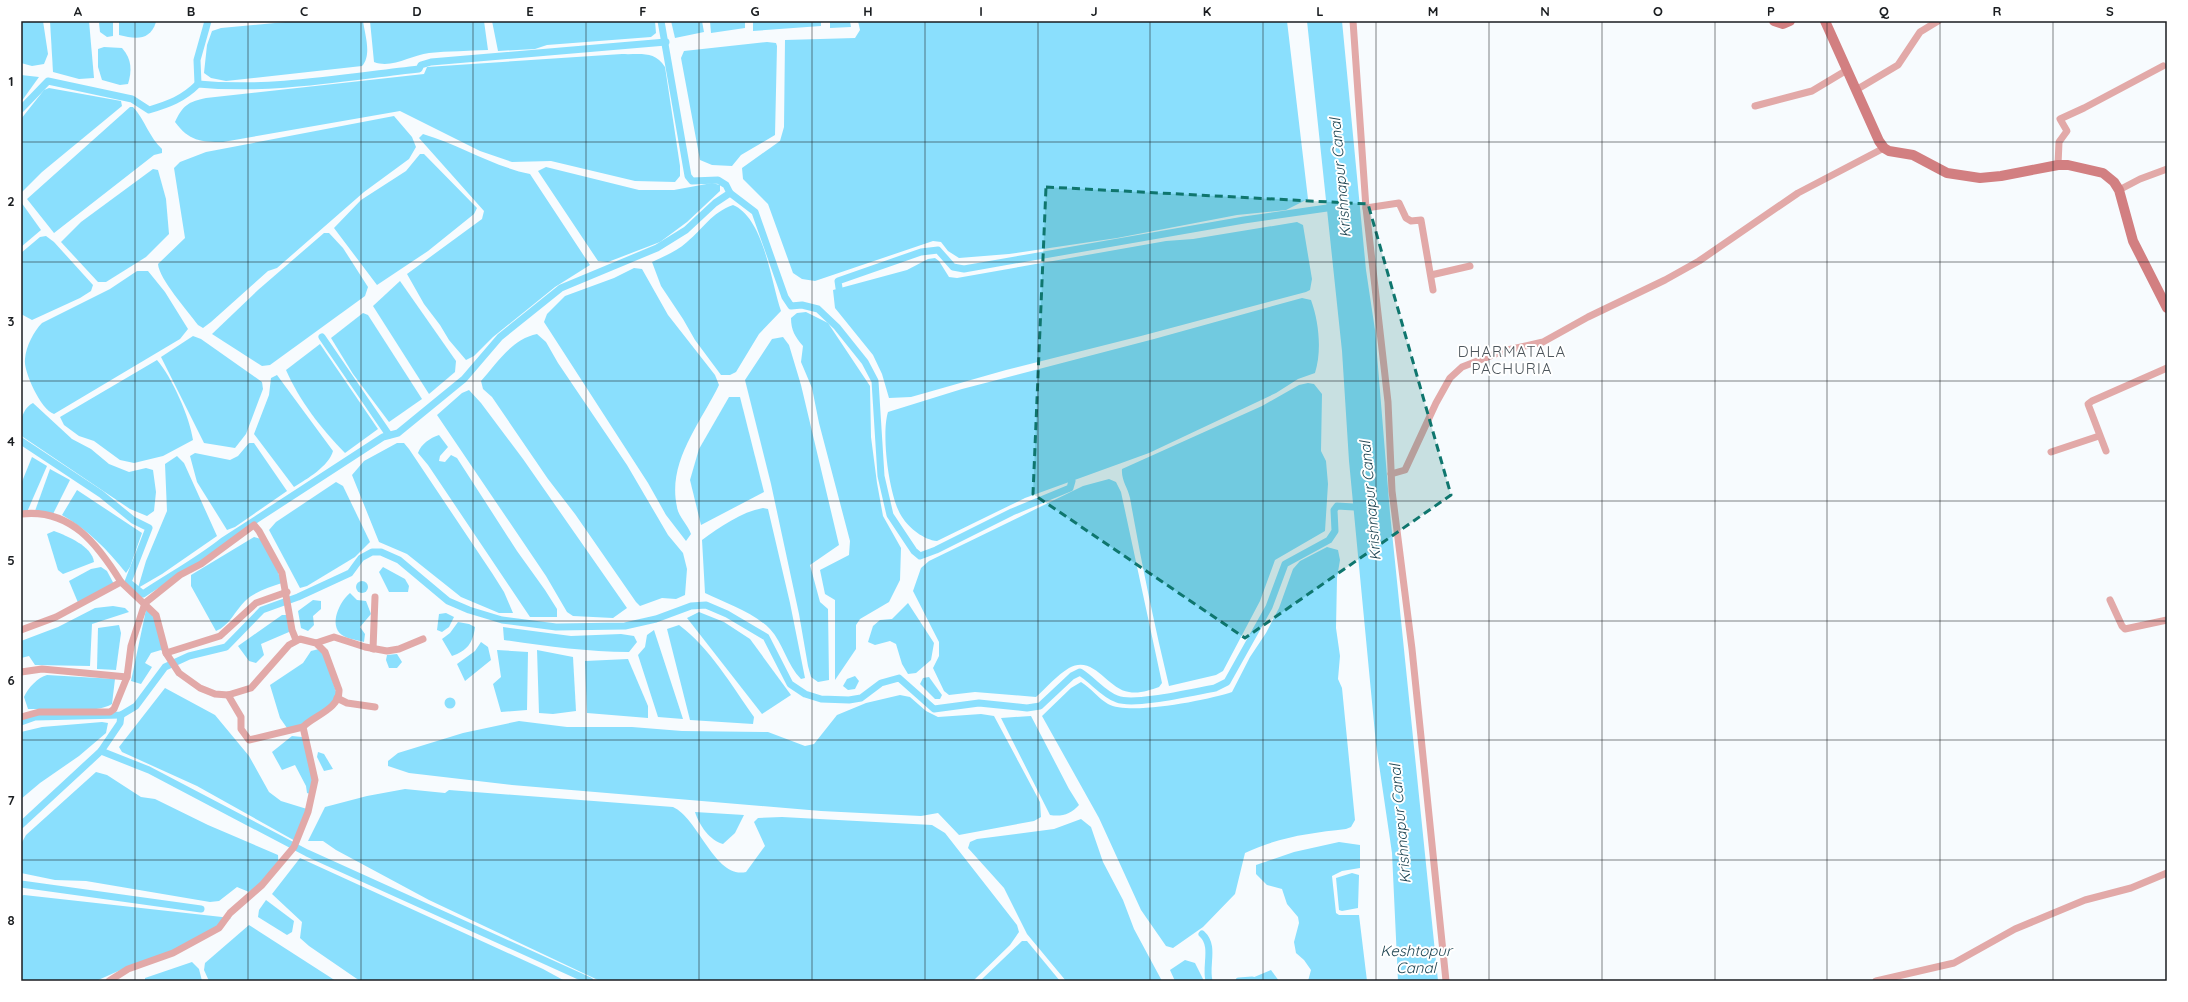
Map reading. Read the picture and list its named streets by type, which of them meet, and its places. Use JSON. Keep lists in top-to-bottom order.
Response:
{
  "districts": ["DHARMATALA PACHURIA"],
  "water": ["Krishnapur Canal", "Keshtopur Canal"],
  "grid": {
    "columns": [
      "A",
      "B",
      "C",
      "D",
      "E",
      "F",
      "G",
      "H",
      "I",
      "J",
      "K",
      "L",
      "M",
      "N",
      "O",
      "P",
      "Q",
      "R",
      "S"
    ],
    "rows": [
      "1",
      "2",
      "3",
      "4",
      "5",
      "6",
      "7",
      "8"
    ]
  }
}
